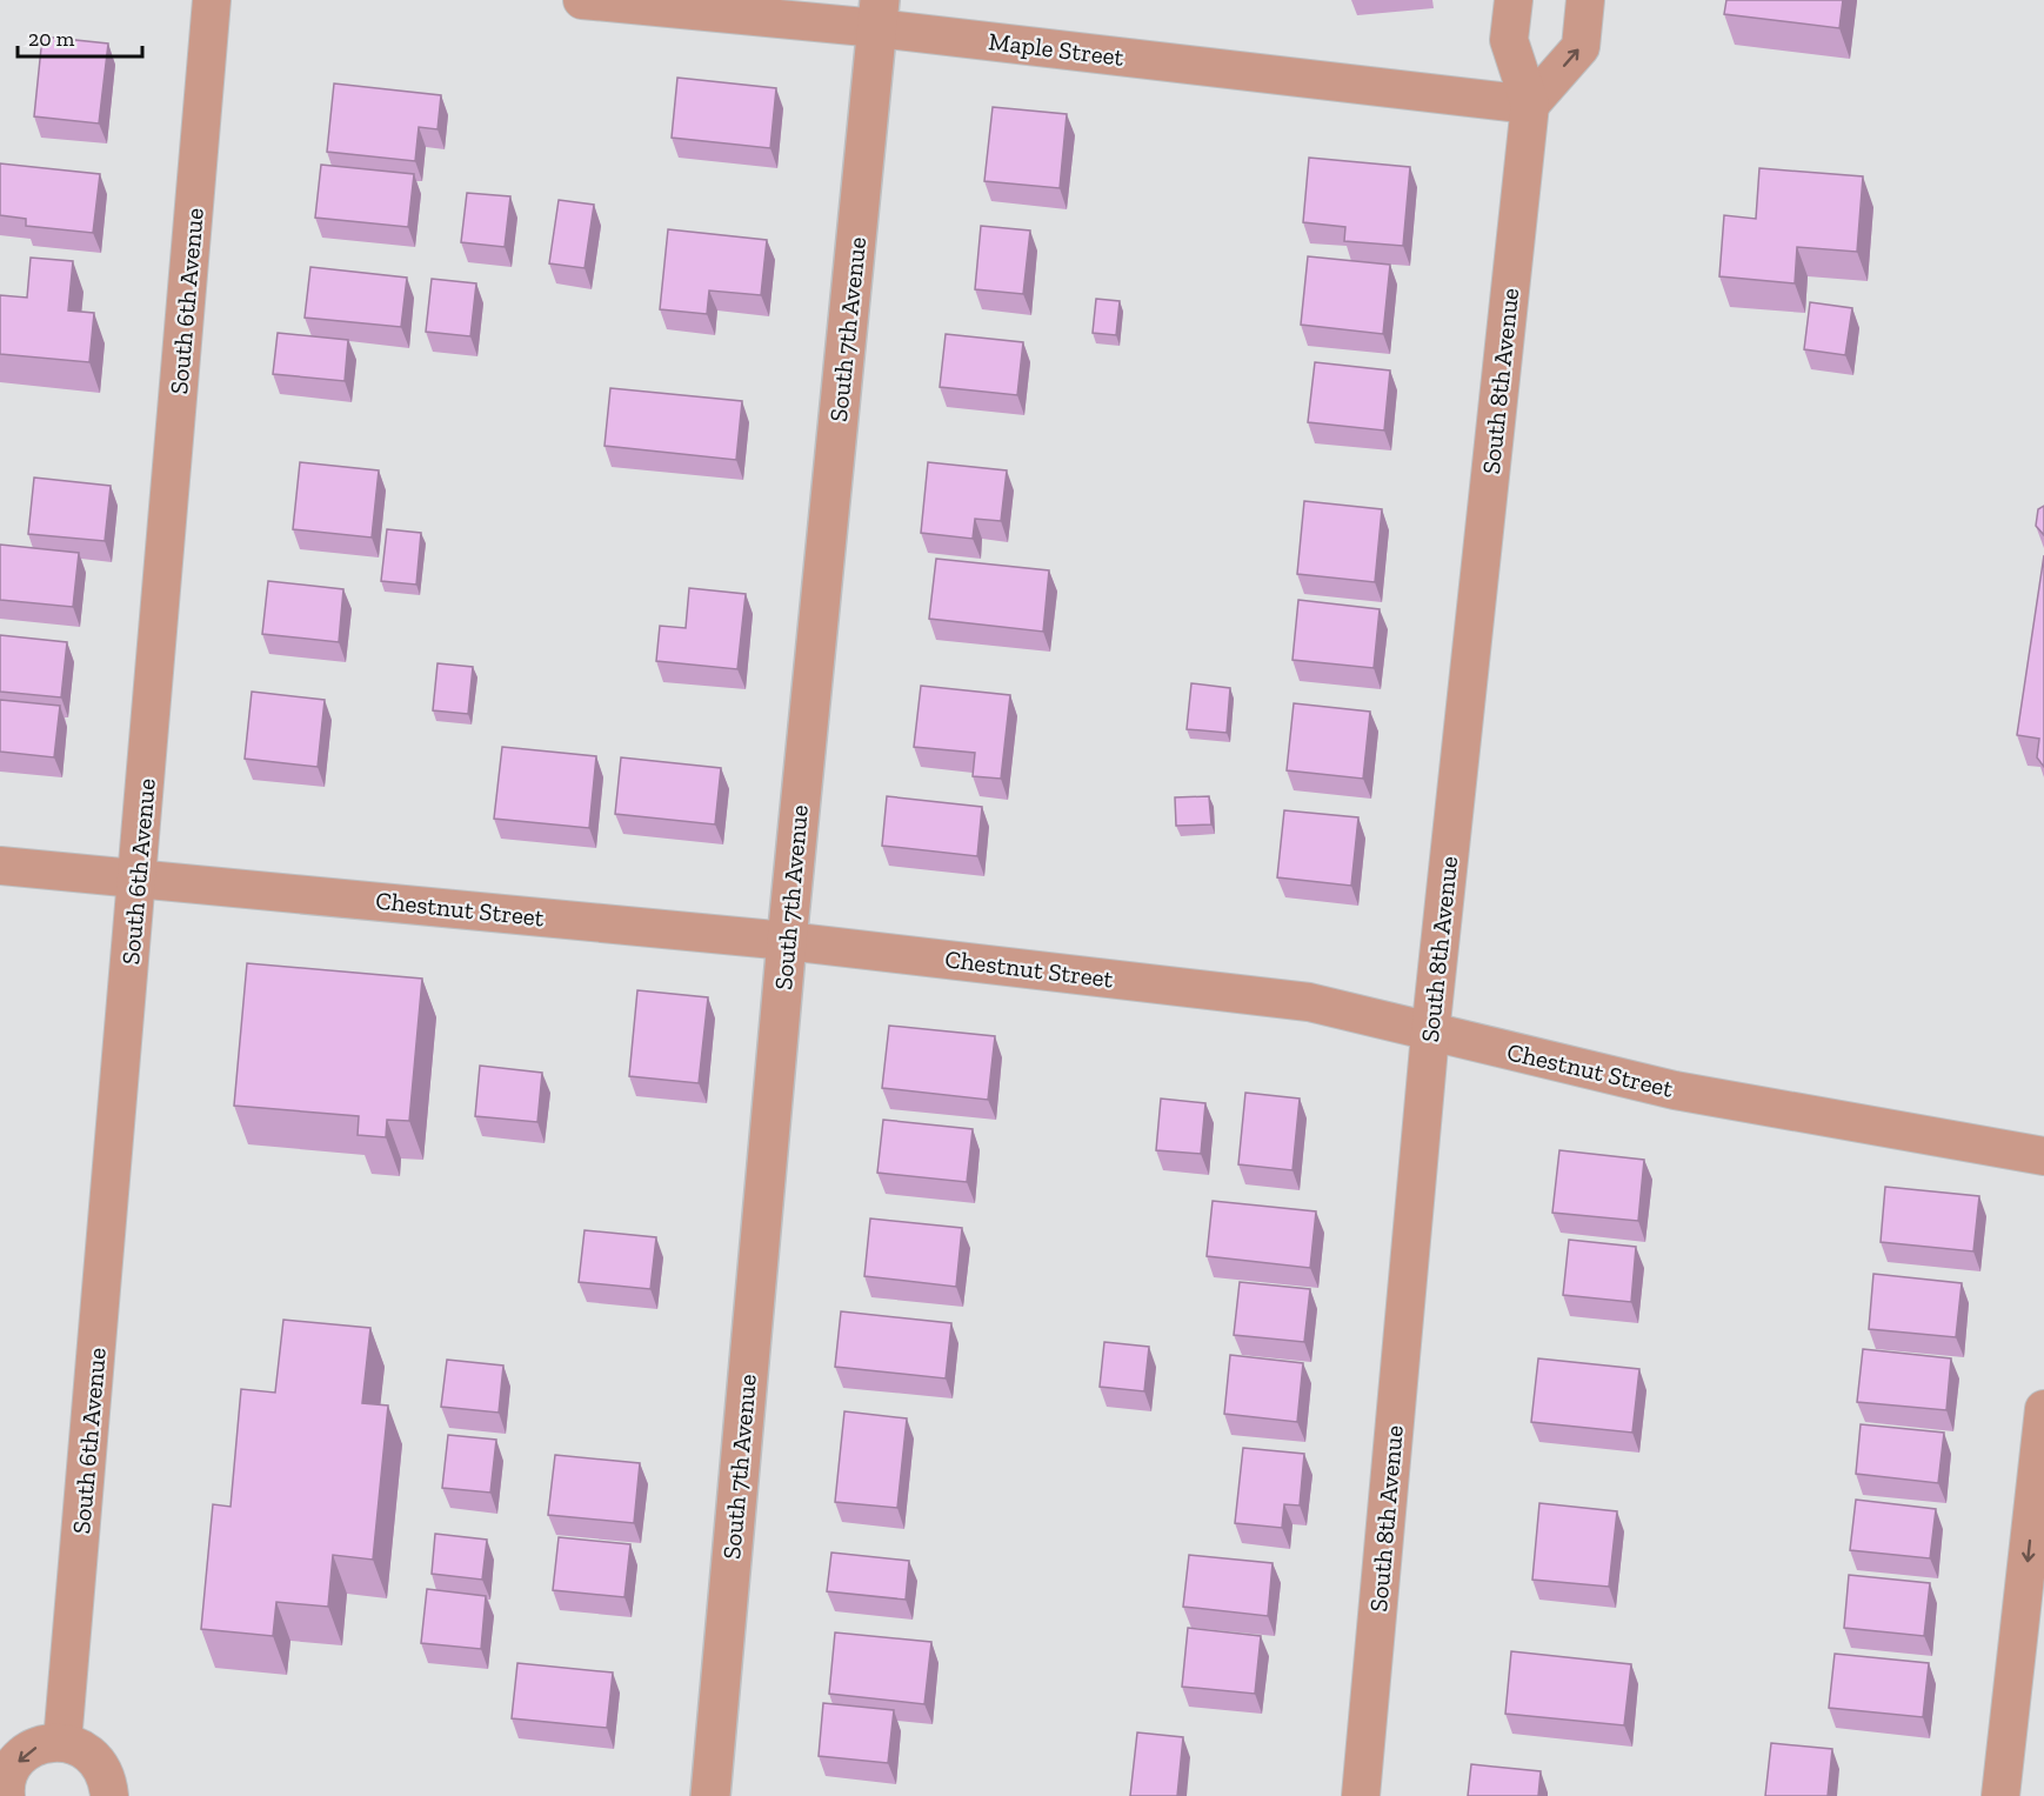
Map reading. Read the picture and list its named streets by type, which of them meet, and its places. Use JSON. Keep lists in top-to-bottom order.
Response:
{
  "streets": {
    "street": [
      "Maple Street",
      "South 6th Avenue",
      "South 7th Avenue",
      "South 8th Avenue",
      "Chestnut Street"
    ]
  },
  "crossings": [
    ["Maple Street", "South 7th Avenue"],
    ["Maple Street", "South 8th Avenue"],
    ["South 6th Avenue", "Chestnut Street"],
    ["South 7th Avenue", "Chestnut Street"],
    ["South 8th Avenue", "Chestnut Street"]
  ],
  "scale_bar": "20 m"
}
